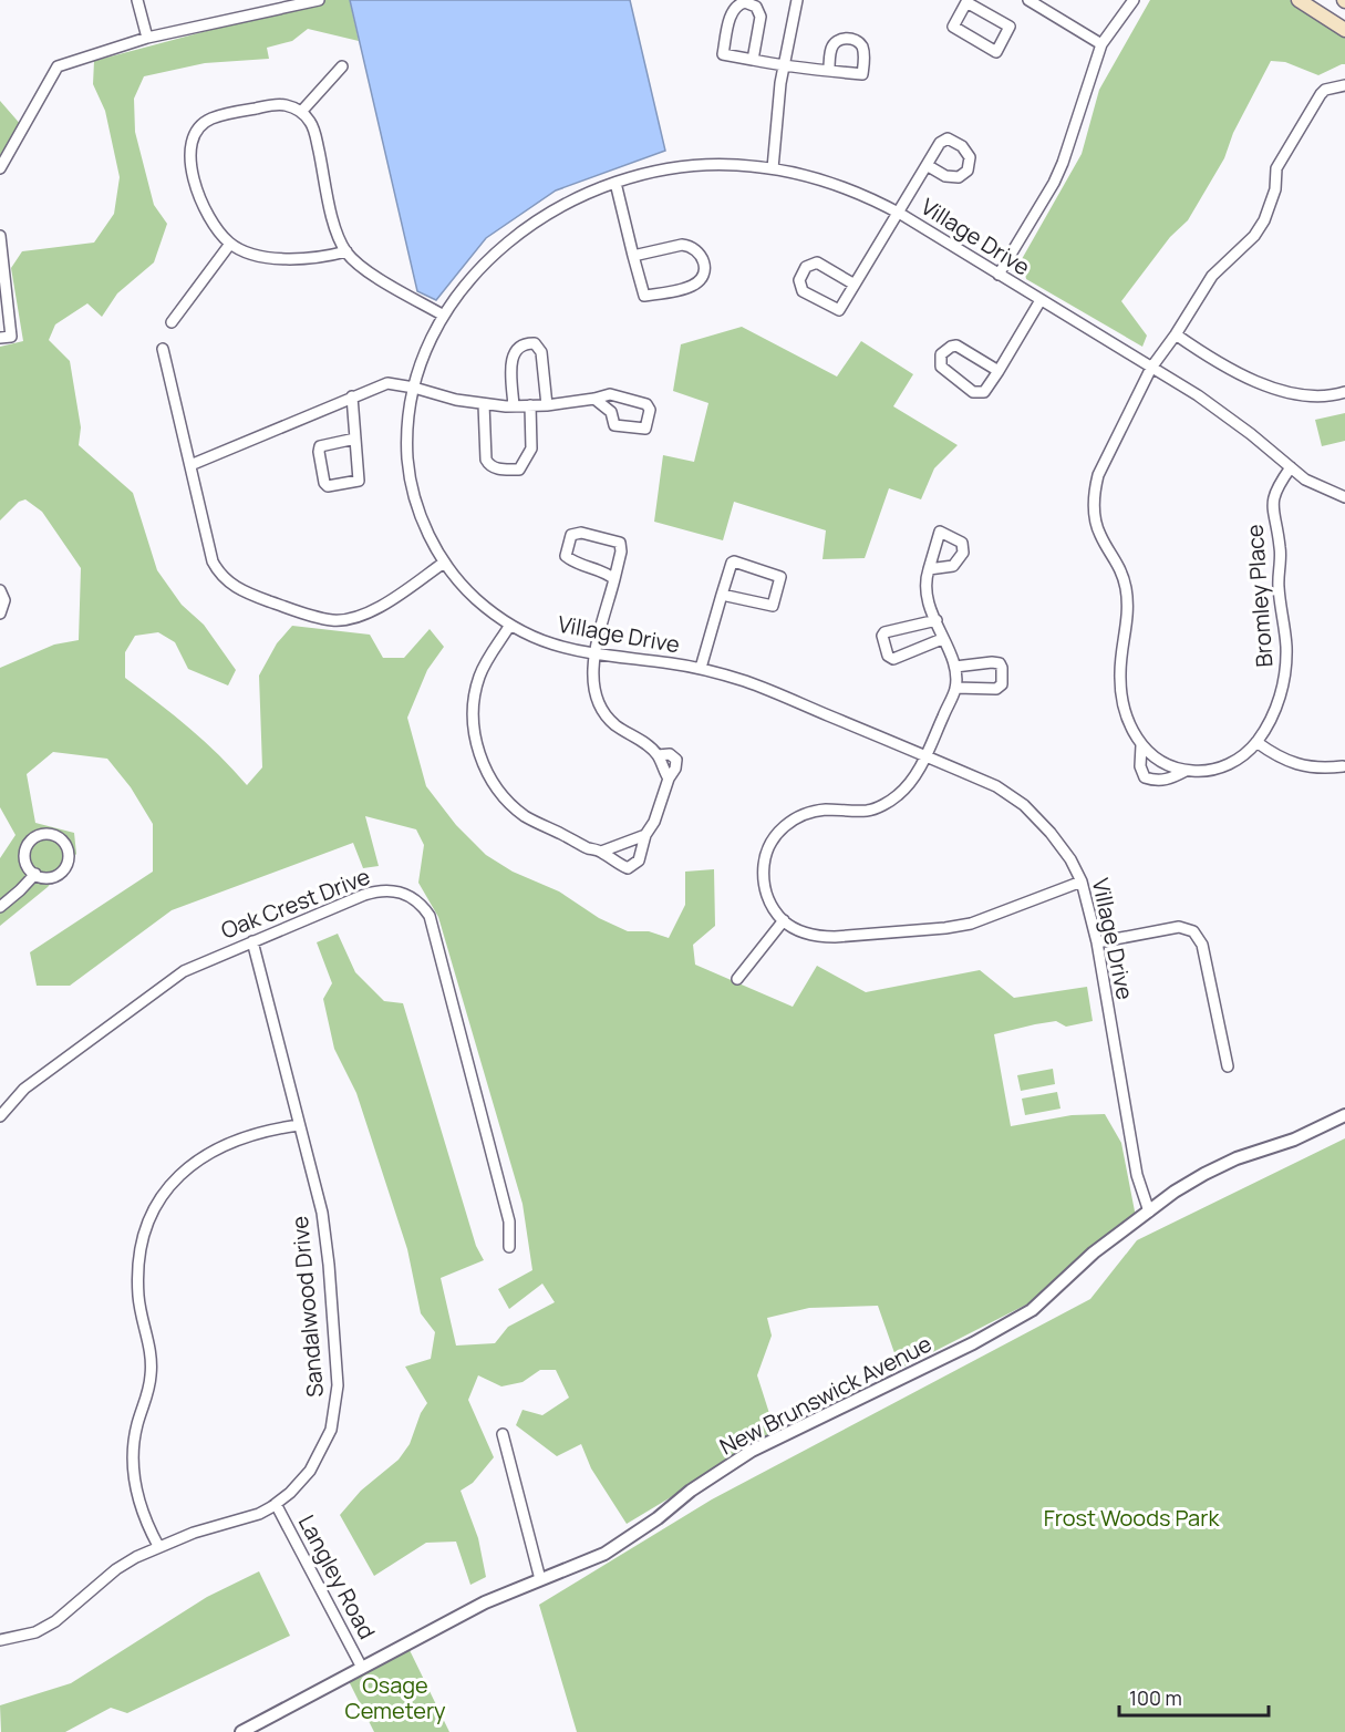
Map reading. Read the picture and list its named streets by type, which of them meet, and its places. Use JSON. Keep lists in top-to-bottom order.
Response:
{
  "streets": {
    "street": [
      "Village Drive",
      "Bromley Place",
      "Oak Crest Drive",
      "Sandalwood Drive",
      "New Brunswick Avenue",
      "Langley Road"
    ]
  },
  "crossings": [
    ["Village Drive", "Bromley Place"],
    ["Village Drive", "New Brunswick Avenue"],
    ["Oak Crest Drive", "Sandalwood Drive"],
    ["Sandalwood Drive", "Langley Road"],
    ["New Brunswick Avenue", "Langley Road"]
  ],
  "parks": ["Frost Woods Park", "Osage Cemetery"],
  "scale_bar": "100 m"
}
